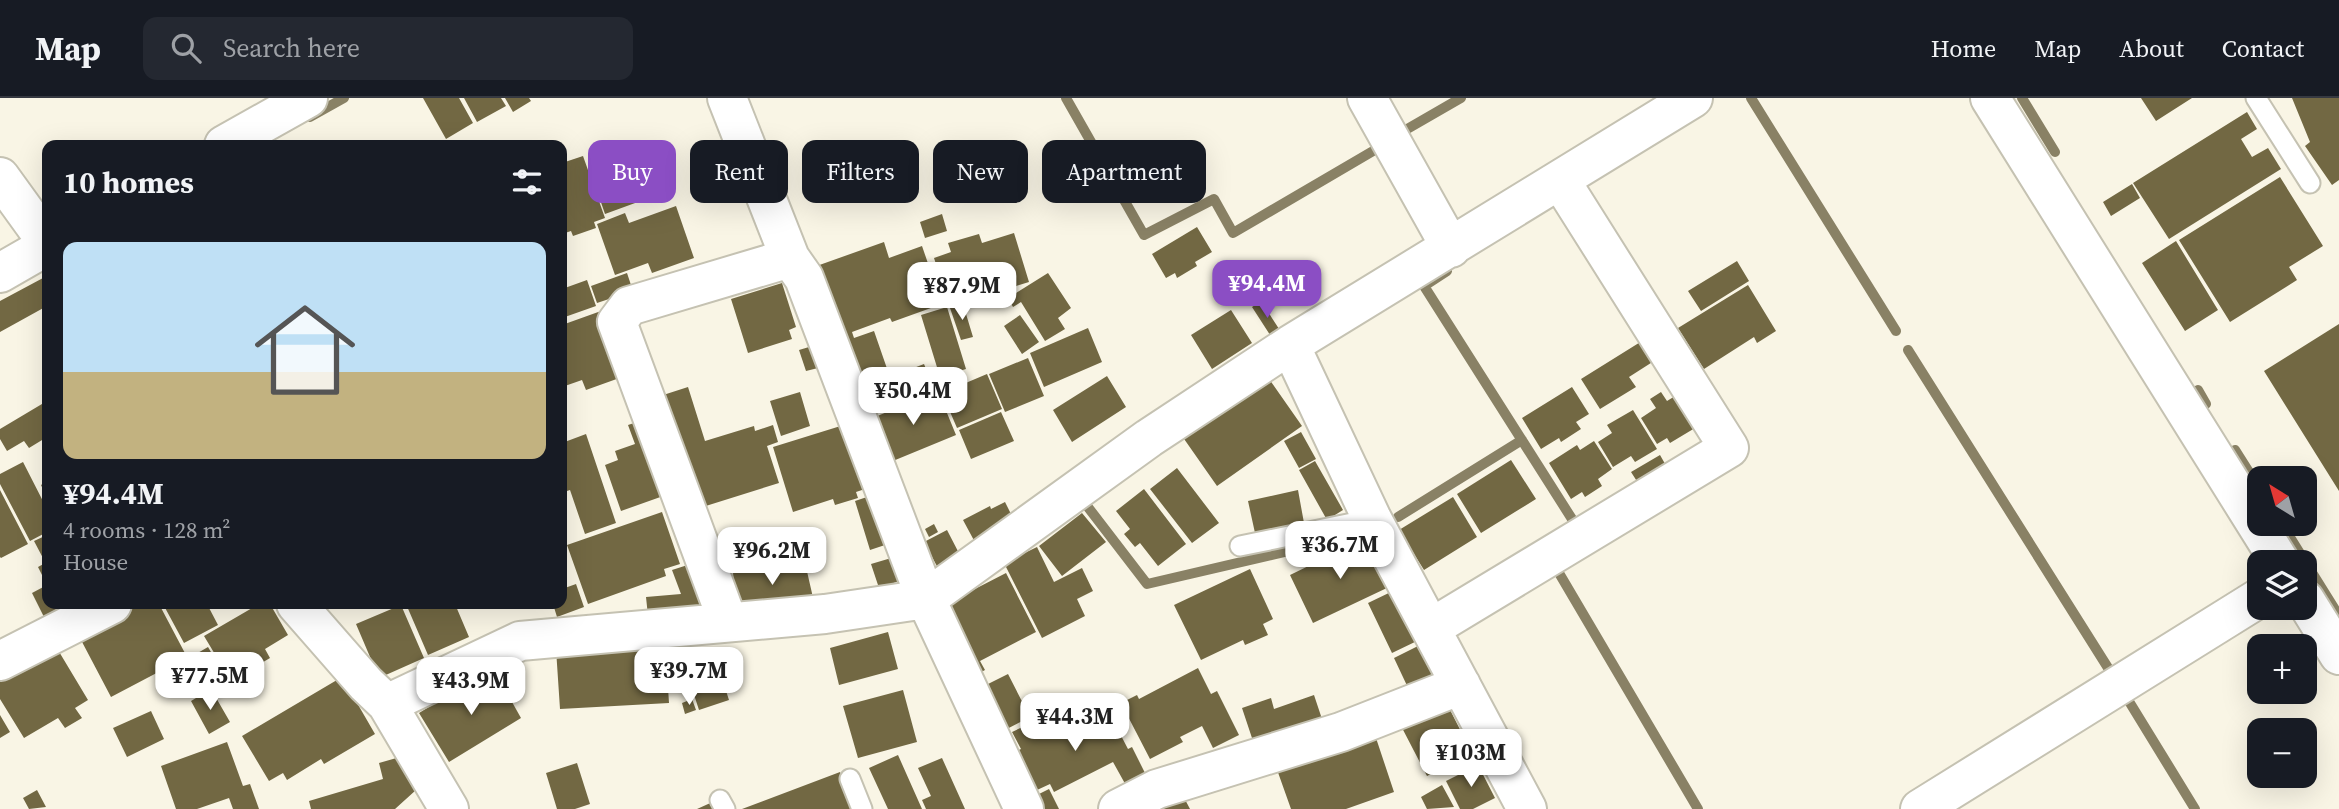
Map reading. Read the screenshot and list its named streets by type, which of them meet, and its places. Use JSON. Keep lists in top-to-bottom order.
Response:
{
  "north": "top left",
  "page": {
    "header": "Map",
    "search": "Search here",
    "nav": [
      "Home",
      "Map",
      "About",
      "Contact"
    ],
    "chip": [
      "Buy",
      "Rent",
      "Filters",
      "New",
      "Apartment"
    ],
    "heading": "10 homes",
    "list": [
      {
        "name": "¥94.4M",
        "note": "4 rooms · 128 m² · House"
      }
    ],
    "price": [
      "¥94.4M",
      "¥87.9M",
      "¥50.4M",
      "¥36.7M",
      "¥96.2M",
      "¥39.7M",
      "¥77.5M",
      "¥43.9M",
      "¥44.3M",
      "¥103M"
    ],
    "map_buttons": ["+", "−"]
  }
}
